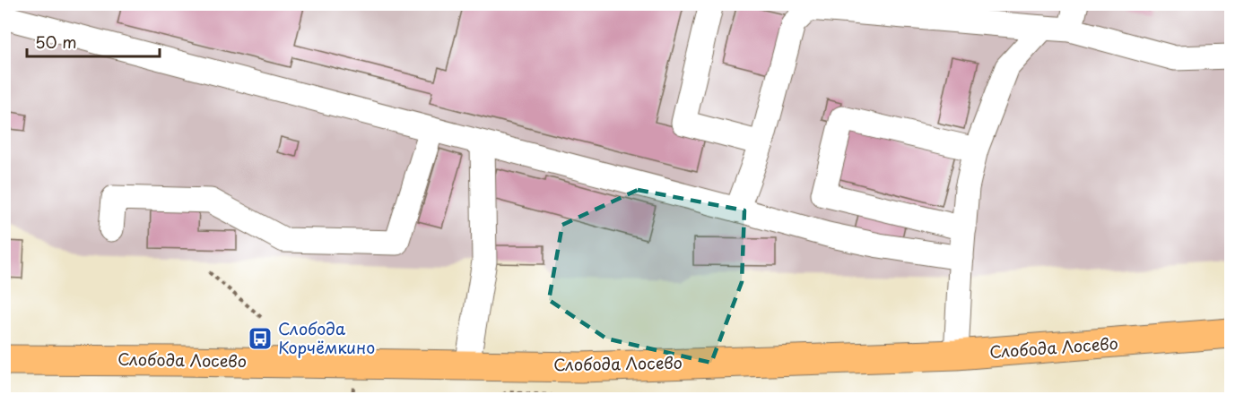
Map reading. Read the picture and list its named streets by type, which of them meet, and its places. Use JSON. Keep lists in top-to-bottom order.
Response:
{
  "streets": {
    "main road": ["Слобода Лосево"]
  },
  "places": {
    "bus stop": ["Слобода Корчёмкино"]
  },
  "scale_bar": "50 m"
}
